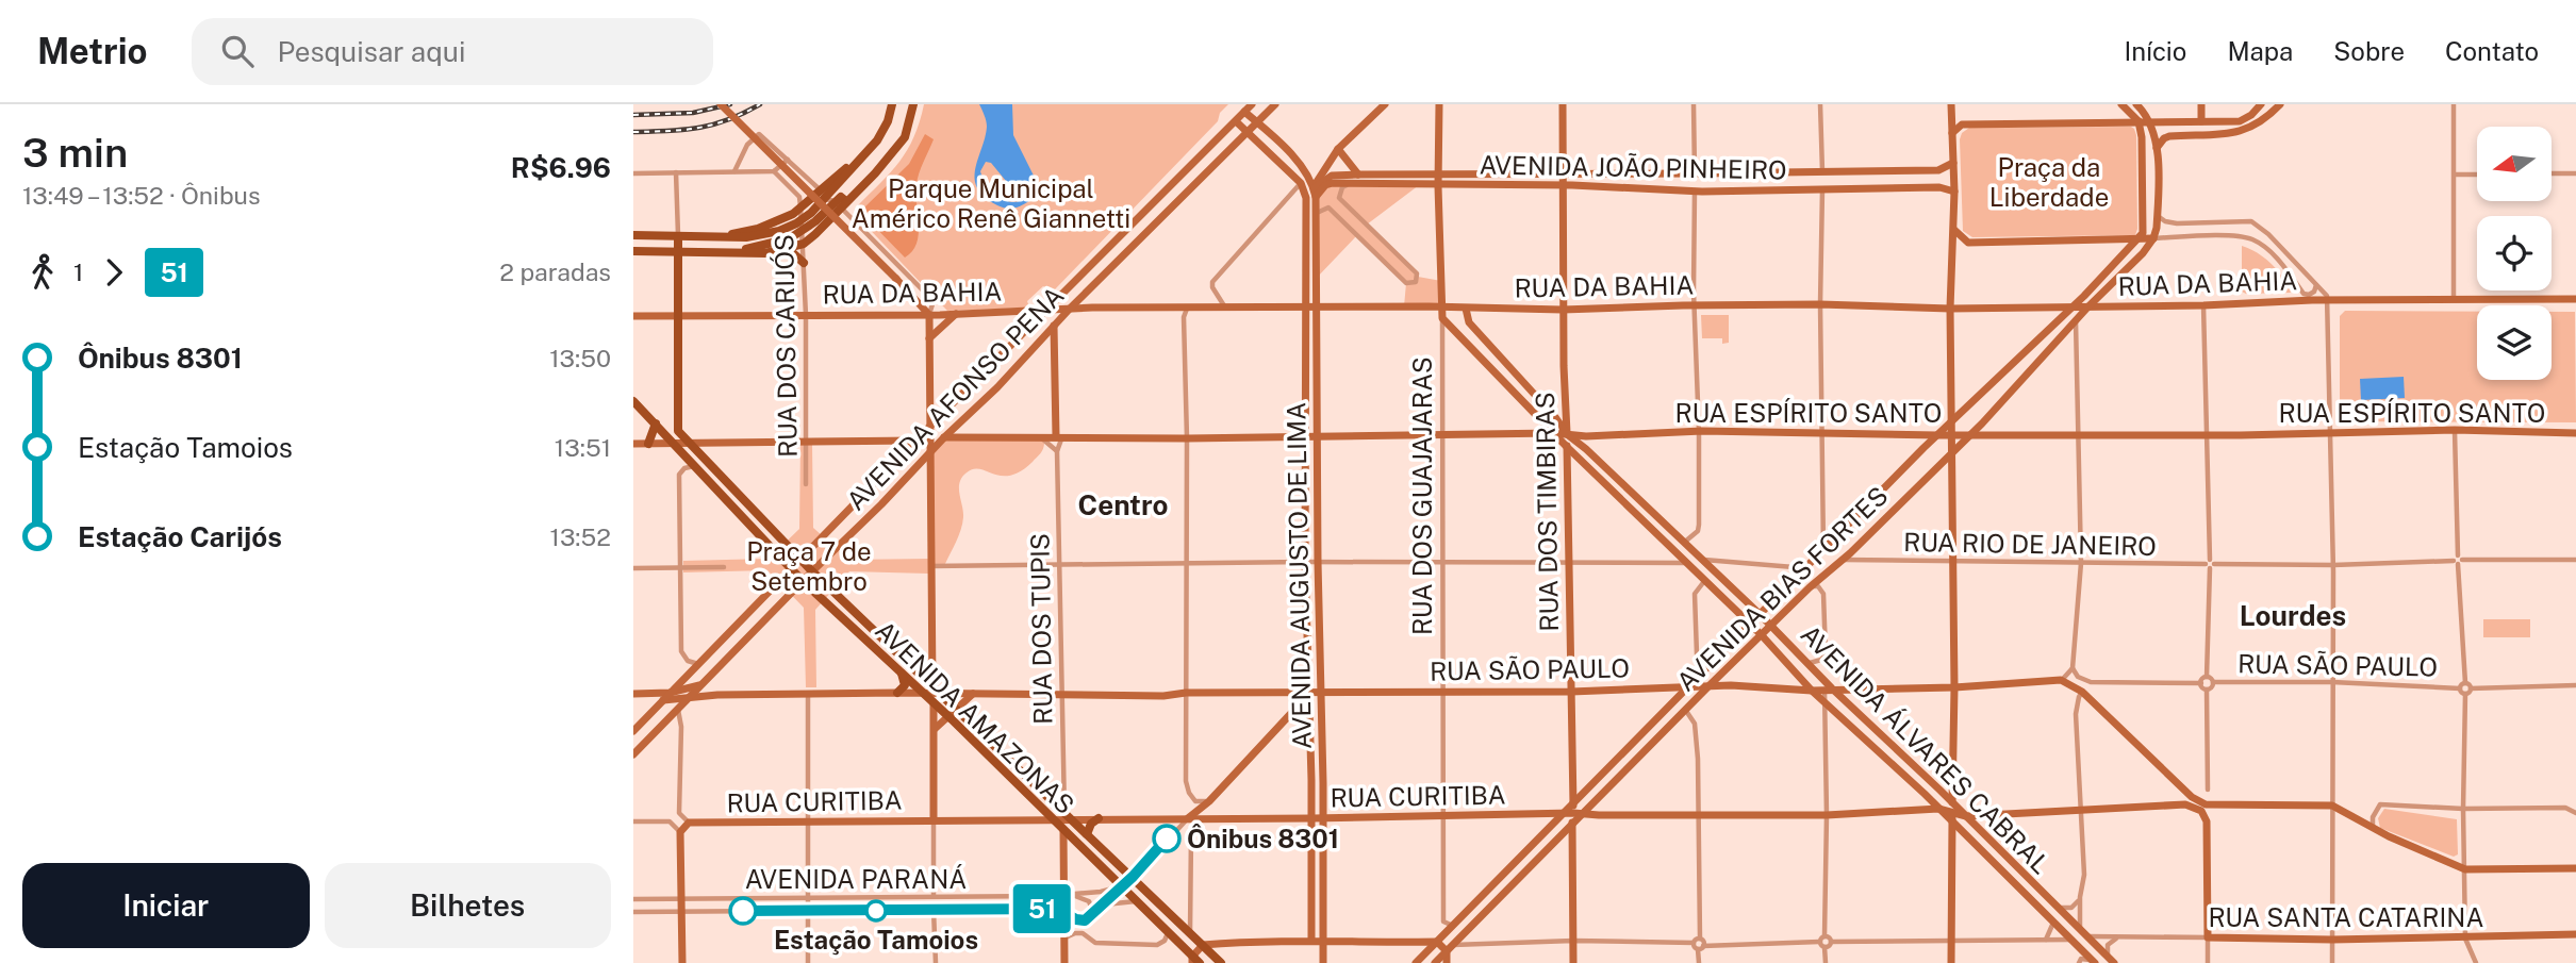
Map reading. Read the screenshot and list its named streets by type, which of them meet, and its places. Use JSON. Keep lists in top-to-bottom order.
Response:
{
  "streets": {
    "main road": ["AVENIDA AMAZONAS"],
    "street": [
      "AVENIDA JOÃO PINHEIRO",
      "RUA DA BAHIA",
      "RUA DOS CARIJÓS",
      "AVENIDA AFONSO PENA",
      "RUA ESPÍRITO SANTO",
      "RUA DOS GUAJAJARAS",
      "RUA DOS TIMBIRAS",
      "RUA RIO DE JANEIRO",
      "AVENIDA AUGUSTO DE LIMA",
      "AVENIDA BIAS FORTES",
      "RUA DOS TUPIS",
      "RUA SÃO PAULO",
      "AVENIDA ÁLVARES CABRAL",
      "RUA CURITIBA",
      "AVENIDA PARANÁ",
      "RUA SANTA CATARINA"
    ]
  },
  "crossings": [
    ["AVENIDA JOÃO PINHEIRO", "RUA DOS GUAJAJARAS"],
    ["AVENIDA JOÃO PINHEIRO", "RUA DOS TIMBIRAS"],
    ["AVENIDA JOÃO PINHEIRO", "AVENIDA AUGUSTO DE LIMA"],
    ["RUA DA BAHIA", "RUA DOS CARIJÓS"],
    ["RUA DA BAHIA", "AVENIDA AFONSO PENA"],
    ["RUA DA BAHIA", "RUA DOS GUAJAJARAS"],
    ["RUA DA BAHIA", "RUA DOS TIMBIRAS"],
    ["RUA DA BAHIA", "AVENIDA AUGUSTO DE LIMA"],
    ["RUA DA BAHIA", "AVENIDA BIAS FORTES"],
    ["RUA DA BAHIA", "AVENIDA ÁLVARES CABRAL"],
    ["AVENIDA AFONSO PENA", "RUA ESPÍRITO SANTO"],
    ["AVENIDA AFONSO PENA", "RUA DOS TUPIS"],
    ["AVENIDA AFONSO PENA", "RUA SÃO PAULO"],
    ["AVENIDA AFONSO PENA", "AVENIDA AMAZONAS"],
    ["RUA ESPÍRITO SANTO", "RUA DOS GUAJAJARAS"],
    ["RUA ESPÍRITO SANTO", "RUA DOS TIMBIRAS"],
    ["RUA ESPÍRITO SANTO", "AVENIDA AUGUSTO DE LIMA"],
    ["RUA ESPÍRITO SANTO", "AVENIDA BIAS FORTES"],
    ["RUA ESPÍRITO SANTO", "RUA DOS TUPIS"],
    ["RUA ESPÍRITO SANTO", "AVENIDA ÁLVARES CABRAL"],
    ["RUA DOS GUAJAJARAS", "RUA SÃO PAULO"],
    ["RUA DOS GUAJAJARAS", "AVENIDA ÁLVARES CABRAL"],
    ["RUA DOS GUAJAJARAS", "RUA CURITIBA"],
    ["RUA DOS TIMBIRAS", "AVENIDA BIAS FORTES"],
    ["RUA DOS TIMBIRAS", "RUA SÃO PAULO"],
    ["RUA DOS TIMBIRAS", "AVENIDA ÁLVARES CABRAL"],
    ["RUA DOS TIMBIRAS", "RUA CURITIBA"],
    ["RUA RIO DE JANEIRO", "AVENIDA BIAS FORTES"],
    ["AVENIDA AUGUSTO DE LIMA", "RUA SÃO PAULO"],
    ["AVENIDA AUGUSTO DE LIMA", "RUA CURITIBA"],
    ["AVENIDA BIAS FORTES", "RUA SÃO PAULO"],
    ["AVENIDA BIAS FORTES", "AVENIDA ÁLVARES CABRAL"],
    ["AVENIDA BIAS FORTES", "RUA CURITIBA"],
    ["RUA DOS TUPIS", "RUA SÃO PAULO"],
    ["RUA DOS TUPIS", "AVENIDA AMAZONAS"],
    ["RUA DOS TUPIS", "RUA CURITIBA"],
    ["RUA SÃO PAULO", "AVENIDA AMAZONAS"],
    ["RUA SÃO PAULO", "AVENIDA ÁLVARES CABRAL"],
    ["AVENIDA AMAZONAS", "RUA CURITIBA"],
    ["AVENIDA AMAZONAS", "AVENIDA PARANÁ"],
    ["AVENIDA ÁLVARES CABRAL", "RUA CURITIBA"],
    ["AVENIDA ÁLVARES CABRAL", "RUA SANTA CATARINA"]
  ],
  "districts": ["Centro", "Lourdes"],
  "parks": ["Praça da Liberdade", "Parque Municipal Américo Renê Giannetti", "Praça 7 de Setembro"],
  "places": ["Ônibus 8301", "Estação Tamoios"],
  "lines": ["bus line 51"],
  "north": "left",
  "page": {
    "header": "Metrio",
    "search": "Pesquisar aqui",
    "nav": [
      "Início",
      "Mapa",
      "Sobre",
      "Contato"
    ],
    "heading": ["3 min", "13:49 – 13:52 · Ônibus", "R$6.96"],
    "on_map": "51",
    "legs": ["1", "51", "2 paradas"],
    "list": [
      {
        "name": "Ônibus 8301",
        "value": "13:50"
      },
      {
        "name": "Estação Tamoios",
        "value": "13:51"
      },
      {
        "name": "Estação Carijós",
        "value": "13:52"
      }
    ],
    "buttons": ["Iniciar", "Bilhetes"]
  }
}
